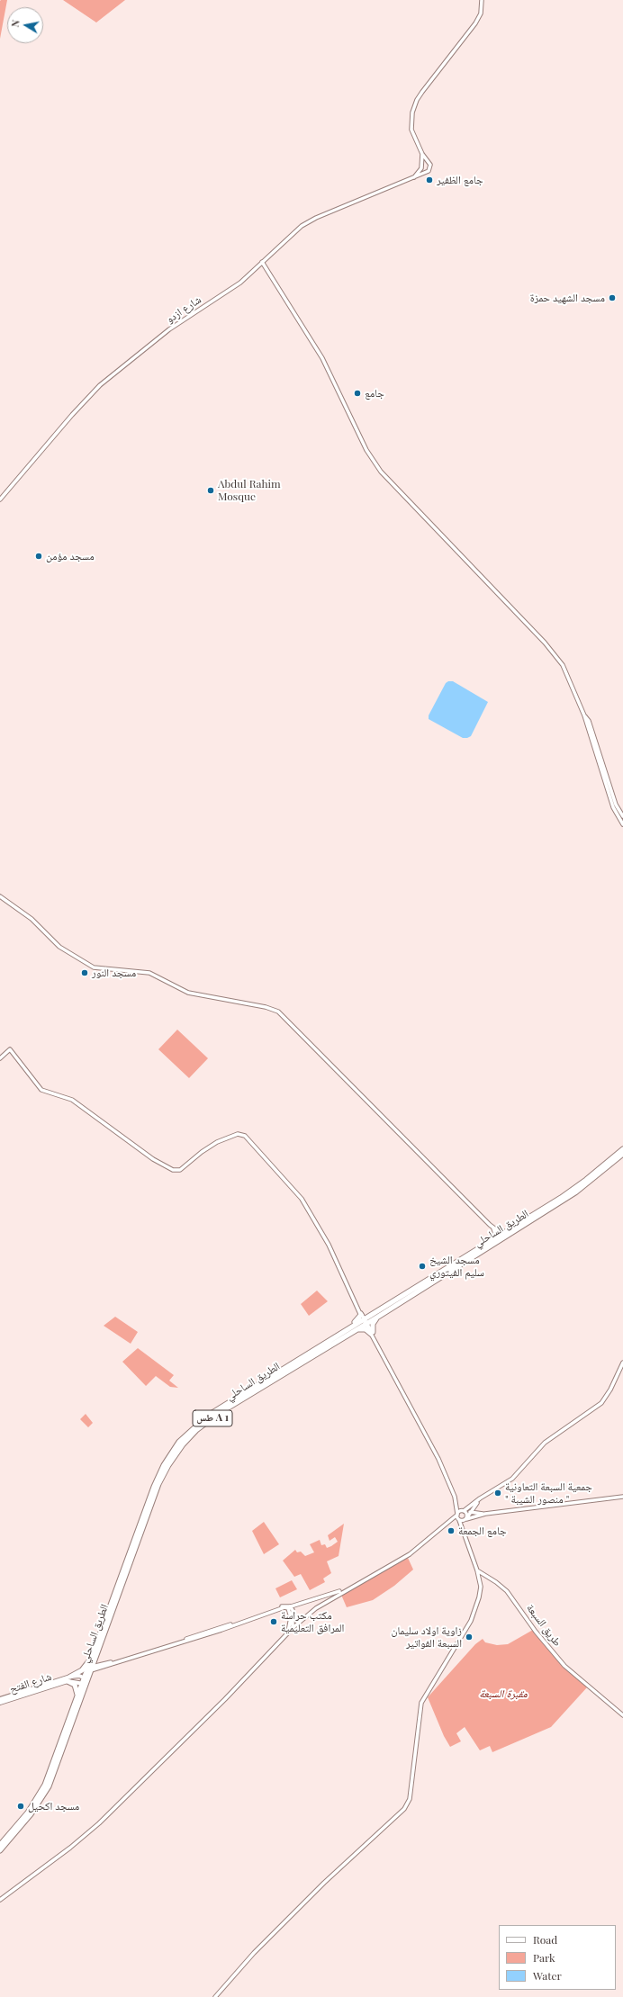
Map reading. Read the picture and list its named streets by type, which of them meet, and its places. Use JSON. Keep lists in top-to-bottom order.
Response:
{
  "streets": {
    "highway": ["الطريق الساحلي", "طس A 1"],
    "main road": ["شارع الفتح"],
    "street": ["شارع ازدو", "طريق السبعة"]
  },
  "parks": ["مقبرة السبعة"],
  "places": [
    "جامع الظفير",
    "مسجد الشهيد حمزة",
    "جامع",
    "Abdul Rahim Mosque",
    "مسجد مؤمن",
    "مسجد النور",
    "مسجد الشيخ سليم الفيتوري",
    "جمعية السبعة التعاونية \" منصور الشيبة \"",
    "جامع الجمعة",
    "مكتب حراسة المرافق التعليمية",
    "زاوية اولاد سليمان السبعة الفواتير",
    "مسجد اكحيل"
  ],
  "legend": ["Road", "Park", "Water"],
  "north": "left"
}
